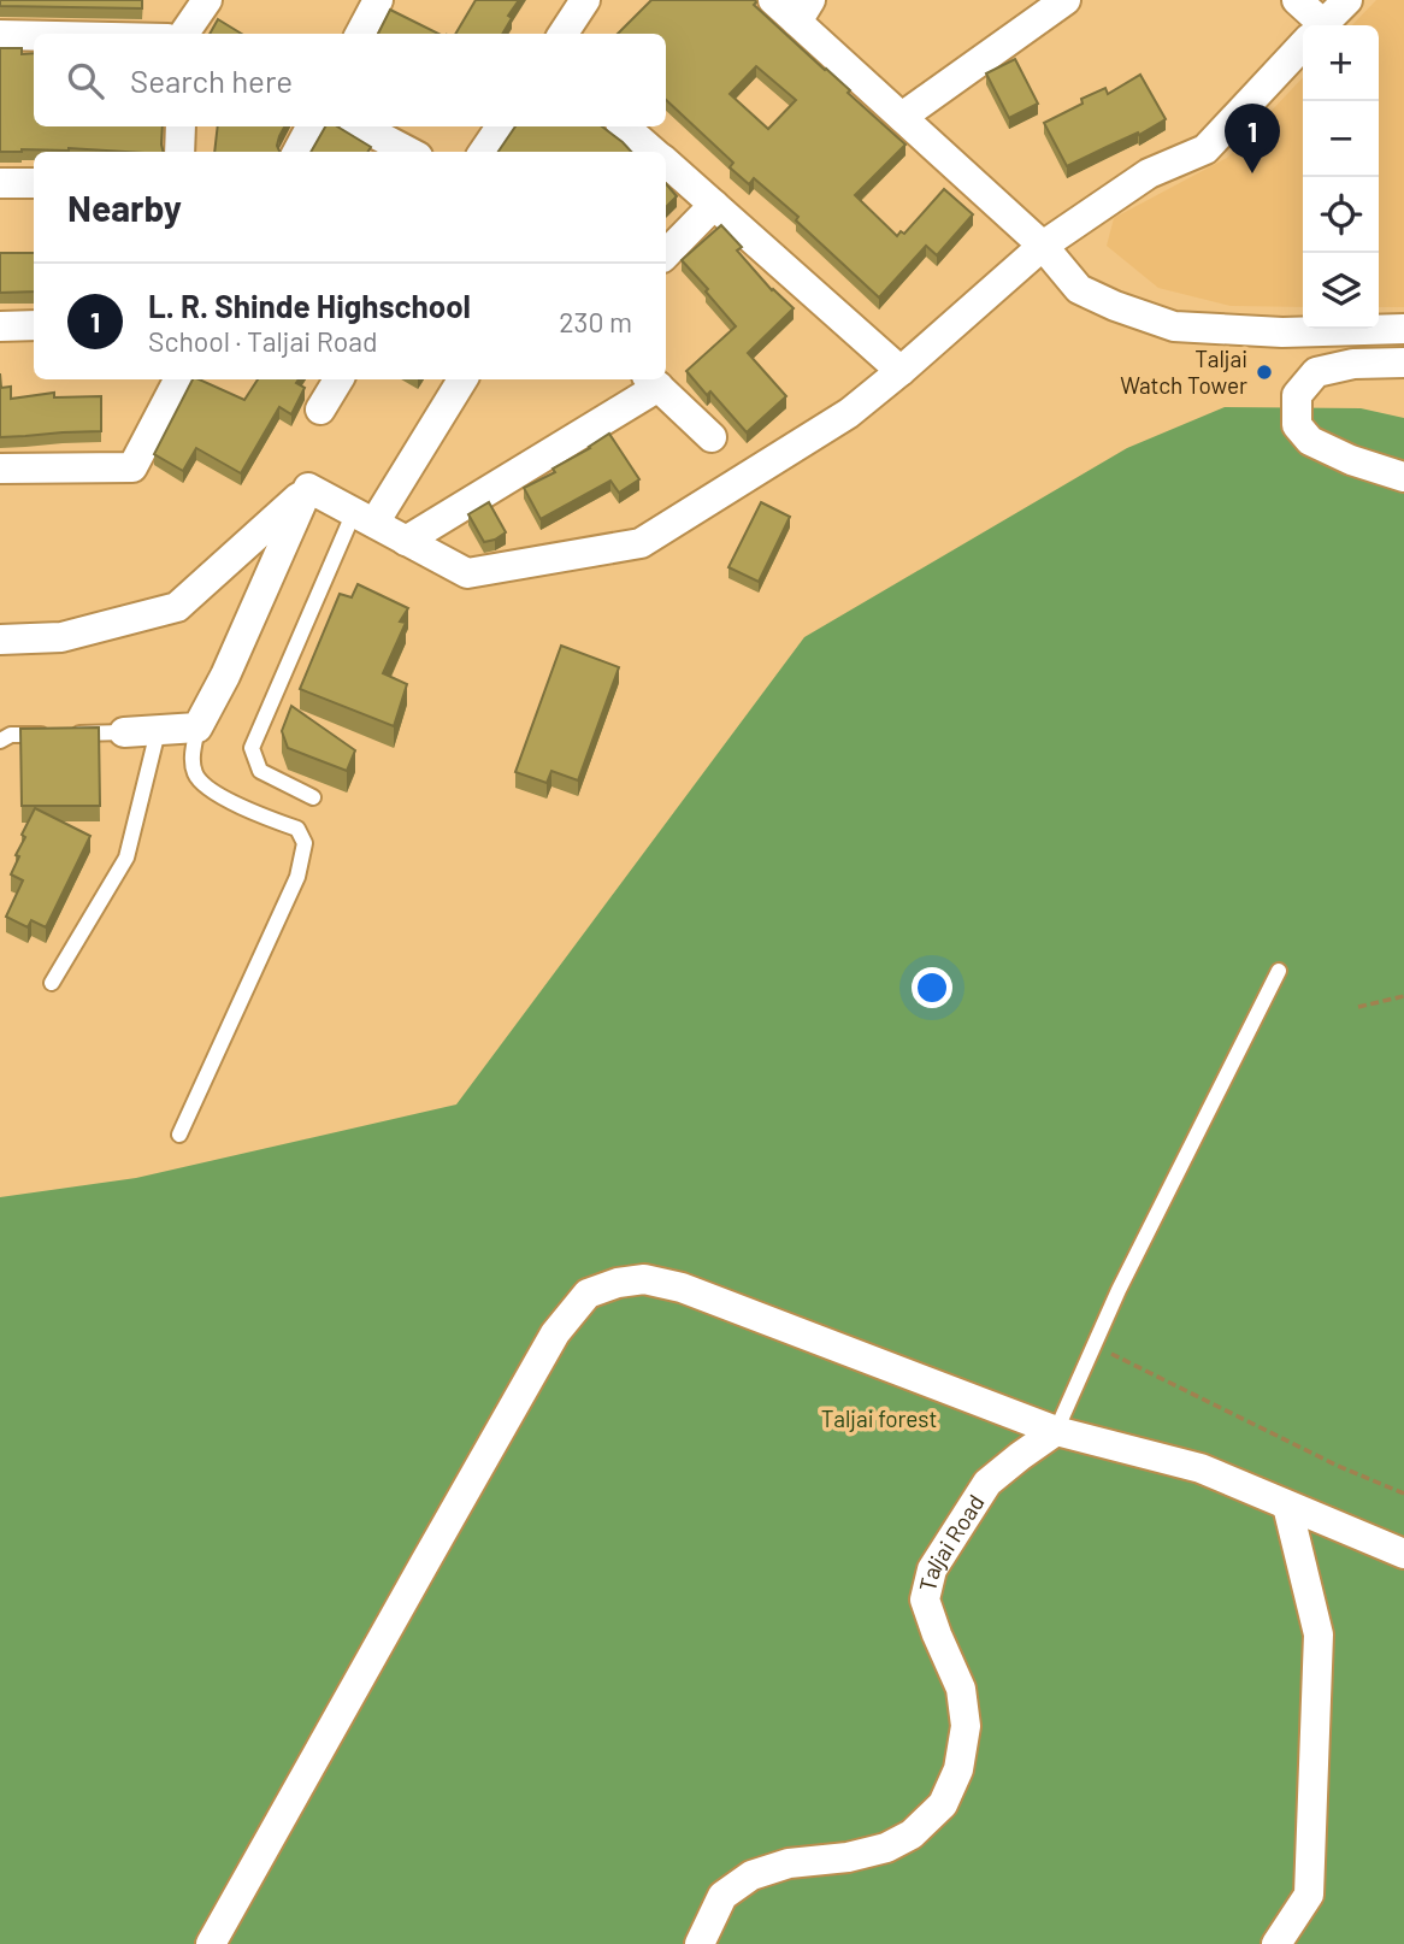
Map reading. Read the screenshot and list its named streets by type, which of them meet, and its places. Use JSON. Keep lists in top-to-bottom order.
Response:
{
  "streets": {
    "street": ["Taljai Road"]
  },
  "parks": ["Taljai forest"],
  "places": ["Taljai Watch Tower"],
  "page": {
    "map_buttons": ["+", "−"],
    "search": "Search here",
    "pins": "1",
    "heading": "Nearby",
    "list": [
      {
        "mark": "1",
        "name": "L. R. Shinde Highschool",
        "note": "School · Taljai Road",
        "value": "230 m"
      }
    ]
  }
}
